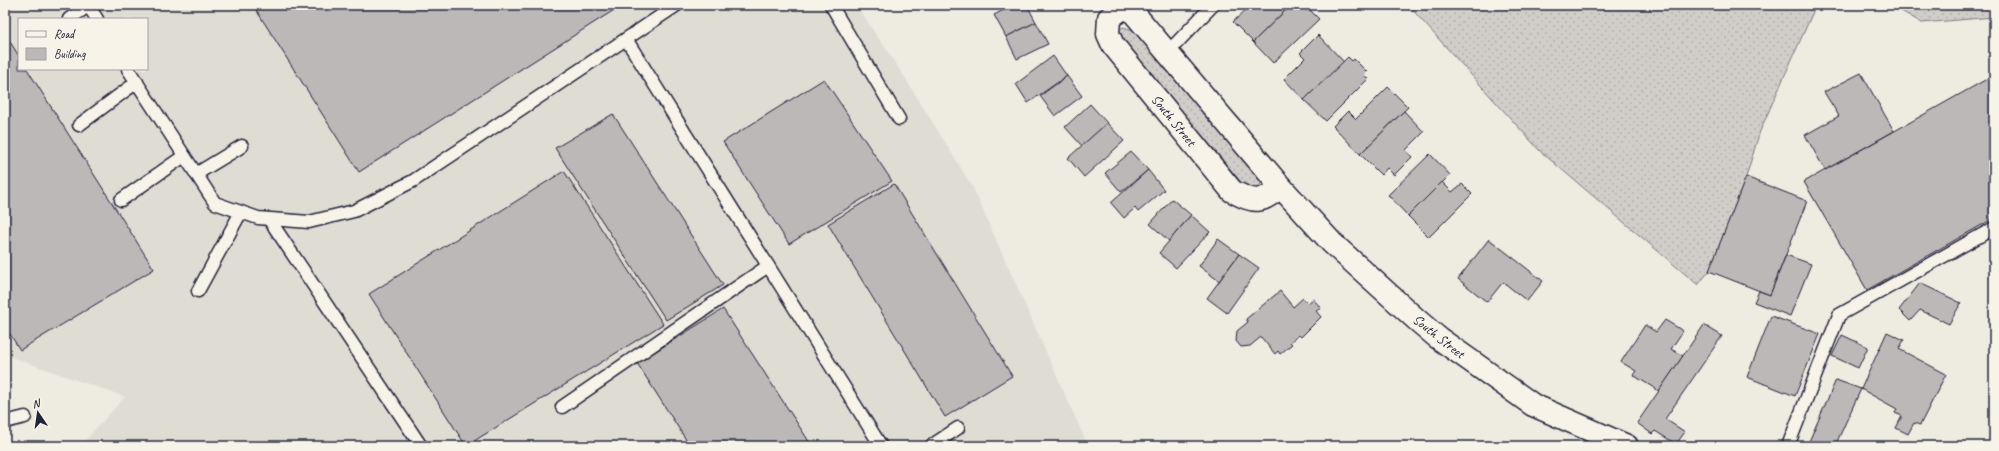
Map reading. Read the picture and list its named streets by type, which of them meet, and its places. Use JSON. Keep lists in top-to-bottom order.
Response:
{
  "streets": {
    "street": ["South Street"]
  },
  "legend": ["Road", "Building"],
  "north": "top"
}
